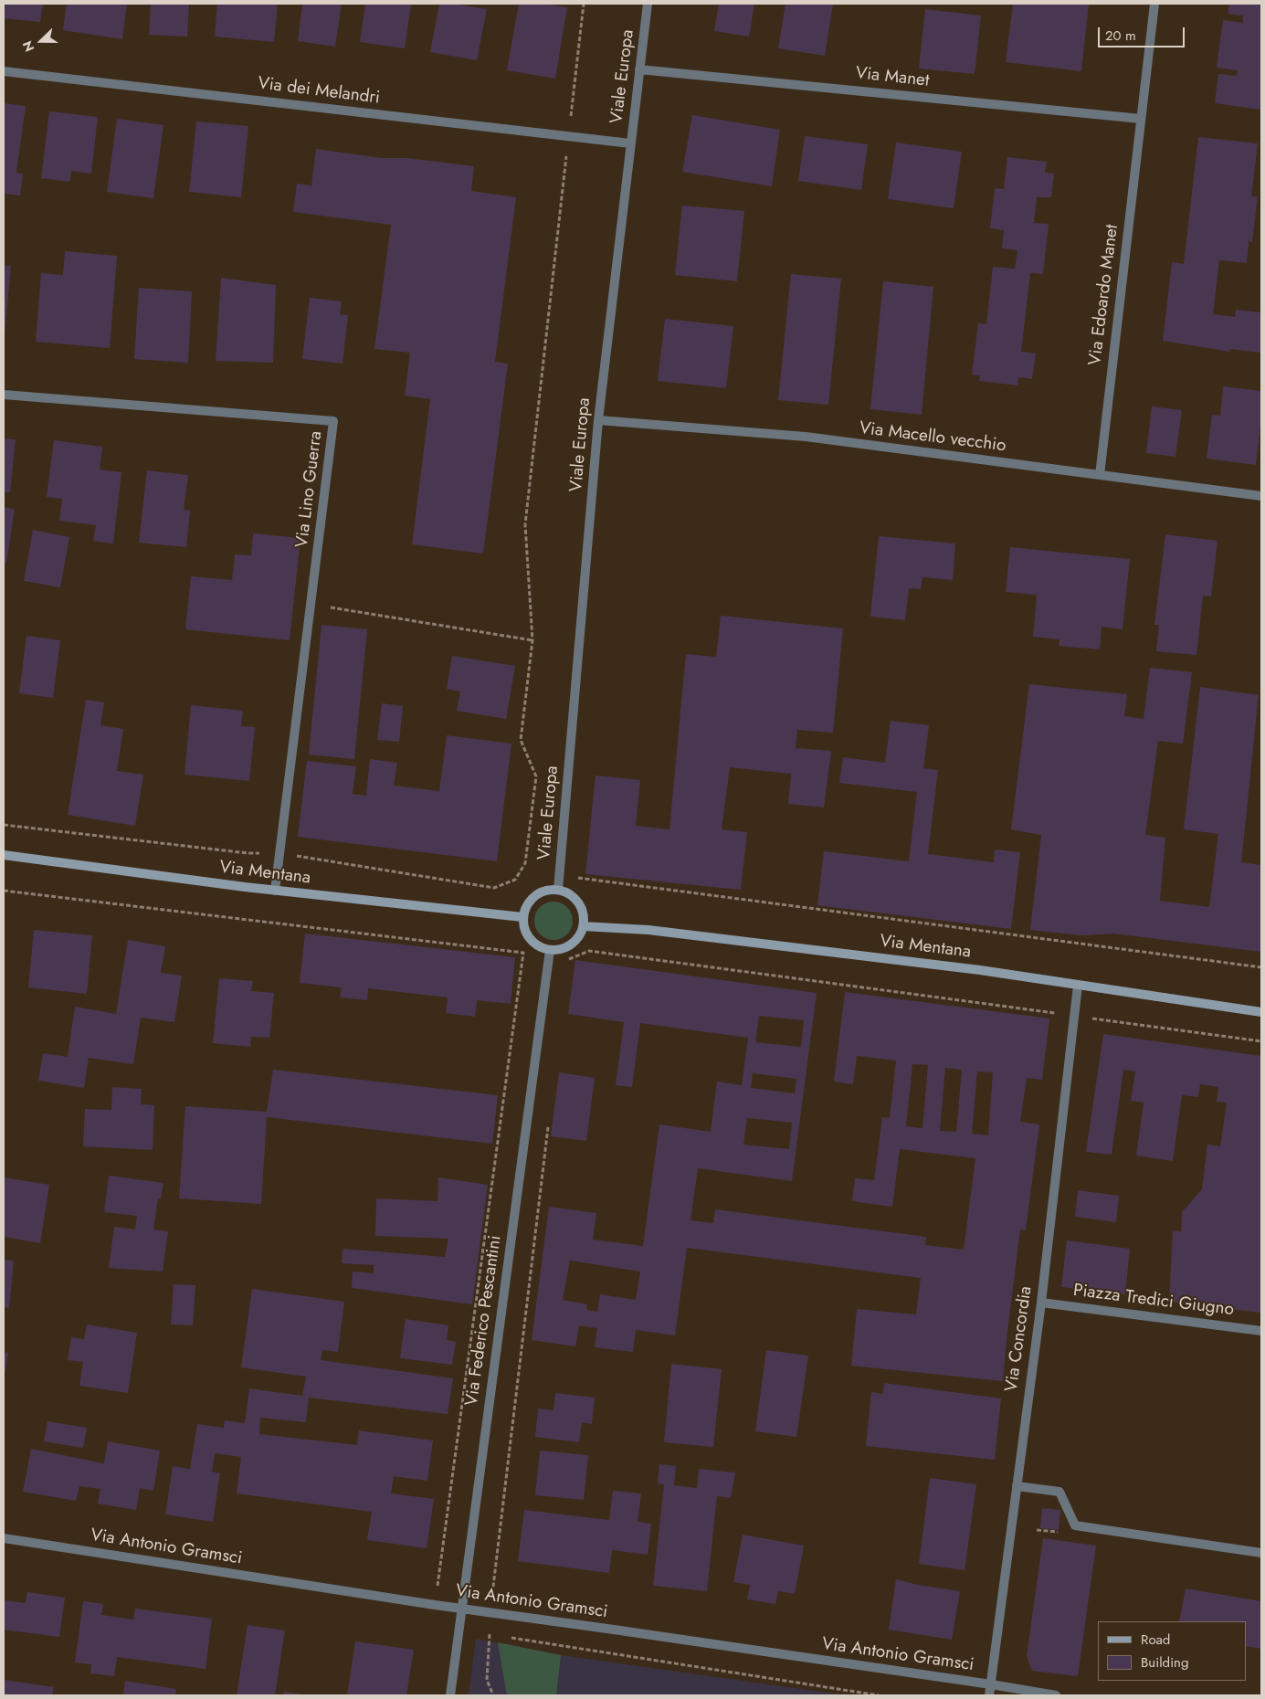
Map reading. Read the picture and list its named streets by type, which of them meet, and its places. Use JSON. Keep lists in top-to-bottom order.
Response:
{
  "streets": {
    "main road": ["Via Mentana"],
    "street": [
      "Viale Europa",
      "Via Manet",
      "Via dei Melandri",
      "Via Edoardo Manet",
      "Via Macello vecchio",
      "Via Lino Guerra",
      "Piazza Tredici Giugno",
      "Via Federico Pescantini",
      "Via Concordia",
      "Via Antonio Gramsci"
    ]
  },
  "crossings": [
    ["Viale Europa", "Via Manet"],
    ["Viale Europa", "Via dei Melandri"],
    ["Viale Europa", "Via Macello vecchio"],
    ["Viale Europa", "Via Mentana"],
    ["Viale Europa", "Via Federico Pescantini"],
    ["Via Manet", "Via Edoardo Manet"],
    ["Via Edoardo Manet", "Via Macello vecchio"],
    ["Via Lino Guerra", "Via Mentana"],
    ["Via Mentana", "Via Federico Pescantini"],
    ["Via Mentana", "Via Concordia"],
    ["Piazza Tredici Giugno", "Via Concordia"],
    ["Via Federico Pescantini", "Via Antonio Gramsci"],
    ["Via Concordia", "Via Antonio Gramsci"]
  ],
  "legend": ["Road", "Building"],
  "scale_bar": "20 m",
  "north": "left"
}
